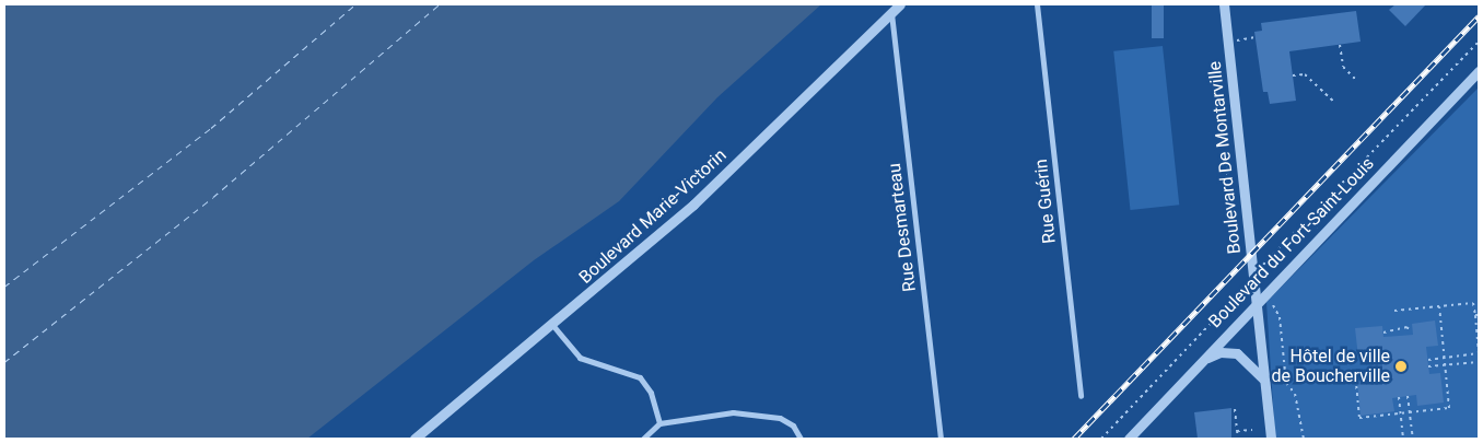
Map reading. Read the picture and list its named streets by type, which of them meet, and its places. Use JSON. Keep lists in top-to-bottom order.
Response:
{
  "streets": {
    "street": [
      "Boulevard De Montarville",
      "Rue Guérin",
      "Boulevard Marie-Victorin",
      "Rue Desmarteau",
      "Boulevard du Fort-Saint-Louis"
    ]
  },
  "crossings": [
    ["Boulevard De Montarville", "Boulevard du Fort-Saint-Louis"],
    ["Boulevard Marie-Victorin", "Rue Desmarteau"]
  ],
  "places": ["Hôtel de ville de Boucherville"]
}
